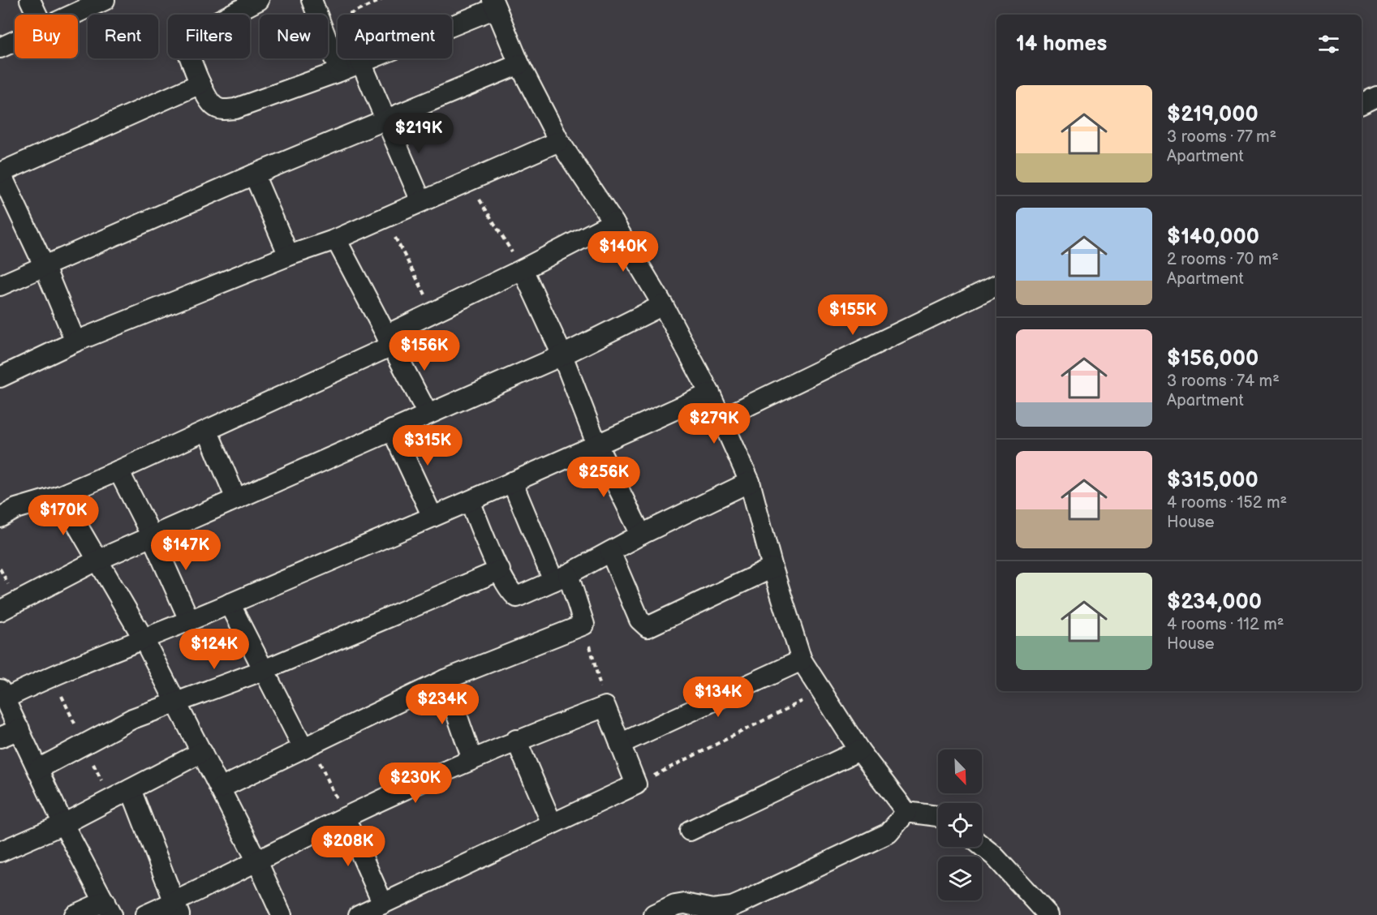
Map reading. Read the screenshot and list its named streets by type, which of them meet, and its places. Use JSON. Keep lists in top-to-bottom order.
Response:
{
  "north": "bottom right",
  "page": {
    "chip": [
      "Buy",
      "Rent",
      "Filters",
      "New",
      "Apartment"
    ],
    "heading": "14 homes",
    "list": [
      {
        "name": "$219,000",
        "note": "3 rooms · 77 m² · Apartment"
      },
      {
        "name": "$140,000",
        "note": "2 rooms · 70 m² · Apartment"
      },
      {
        "name": "$156,000",
        "note": "3 rooms · 74 m² · Apartment"
      },
      {
        "name": "$315,000",
        "note": "4 rooms · 152 m² · House"
      },
      {
        "name": "$234,000",
        "note": "4 rooms · 112 m² · House"
      }
    ],
    "price": [
      "$219K",
      "$140K",
      "$155K",
      "$156K",
      "$279K",
      "$315K",
      "$256K",
      "$170K",
      "$147K",
      "$124K",
      "$134K",
      "$234K",
      "$230K",
      "$208K"
    ]
  }
}
